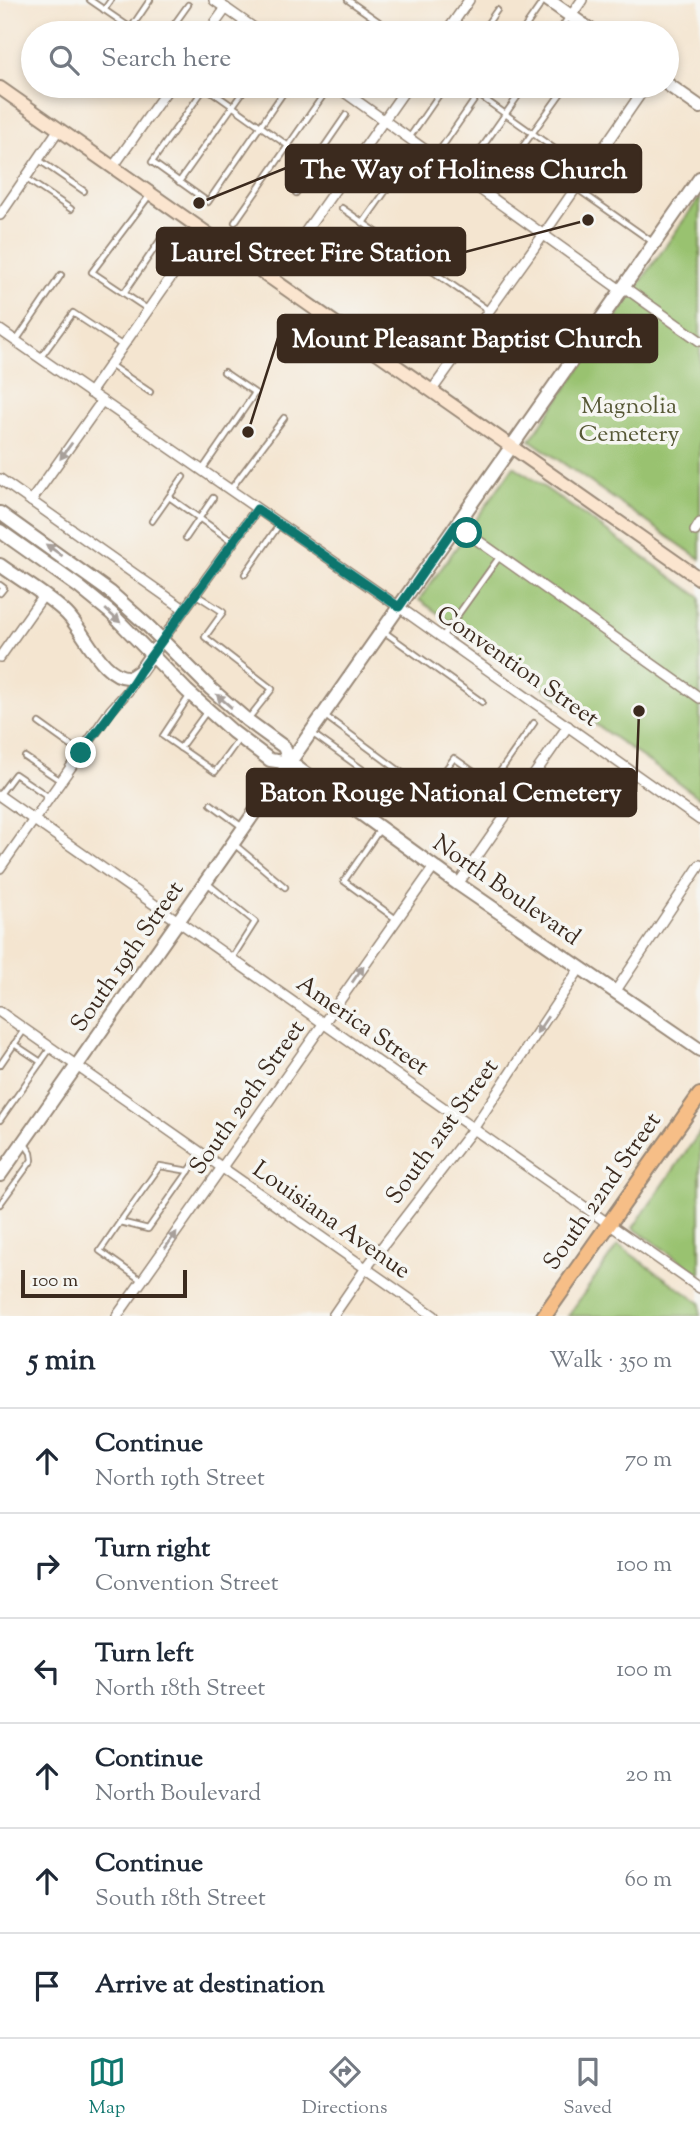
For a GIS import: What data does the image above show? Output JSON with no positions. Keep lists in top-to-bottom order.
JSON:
{
  "streets": {
    "main road": ["South 22nd Street"],
    "street": [
      "Convention Street",
      "North Boulevard",
      "South 19th Street",
      "America Street",
      "South 20th Street",
      "South 21st Street",
      "Louisiana Avenue"
    ]
  },
  "crossings": [
    ["Convention Street", "South 19th Street"],
    ["North Boulevard", "South 19th Street"],
    ["North Boulevard", "South 20th Street"],
    ["North Boulevard", "South 21st Street"],
    ["South 19th Street", "America Street"],
    ["South 19th Street", "Louisiana Avenue"],
    ["America Street", "South 20th Street"],
    ["America Street", "South 21st Street"],
    ["America Street", "South 22nd Street"],
    ["South 20th Street", "Louisiana Avenue"],
    ["South 21st Street", "Louisiana Avenue"]
  ],
  "one_way": ["South 20th Street", "South 21st Street"],
  "parks": ["Magnolia Cemetery"],
  "places": [
    "The Way of Holiness Church",
    "Laurel Street Fire Station",
    "Mount Pleasant Baptist Church",
    "Baton Rouge National Cemetery"
  ],
  "scale_bar": "100 m",
  "page": {
    "search": "Search here",
    "scale": "100 m",
    "heading": ["5 min", "Walk · 350 m"],
    "list": [
      ["Continue", "North 19th Street", "70 m"],
      ["Turn right", "Convention Street", "100 m"],
      ["Turn left", "North 18th Street", "100 m"],
      ["Continue", "North Boulevard", "20 m"],
      ["Continue", "South 18th Street", "60 m"],
      "Arrive at destination"
    ],
    "nav": ["Map", "Directions", "Saved"]
  }
}
